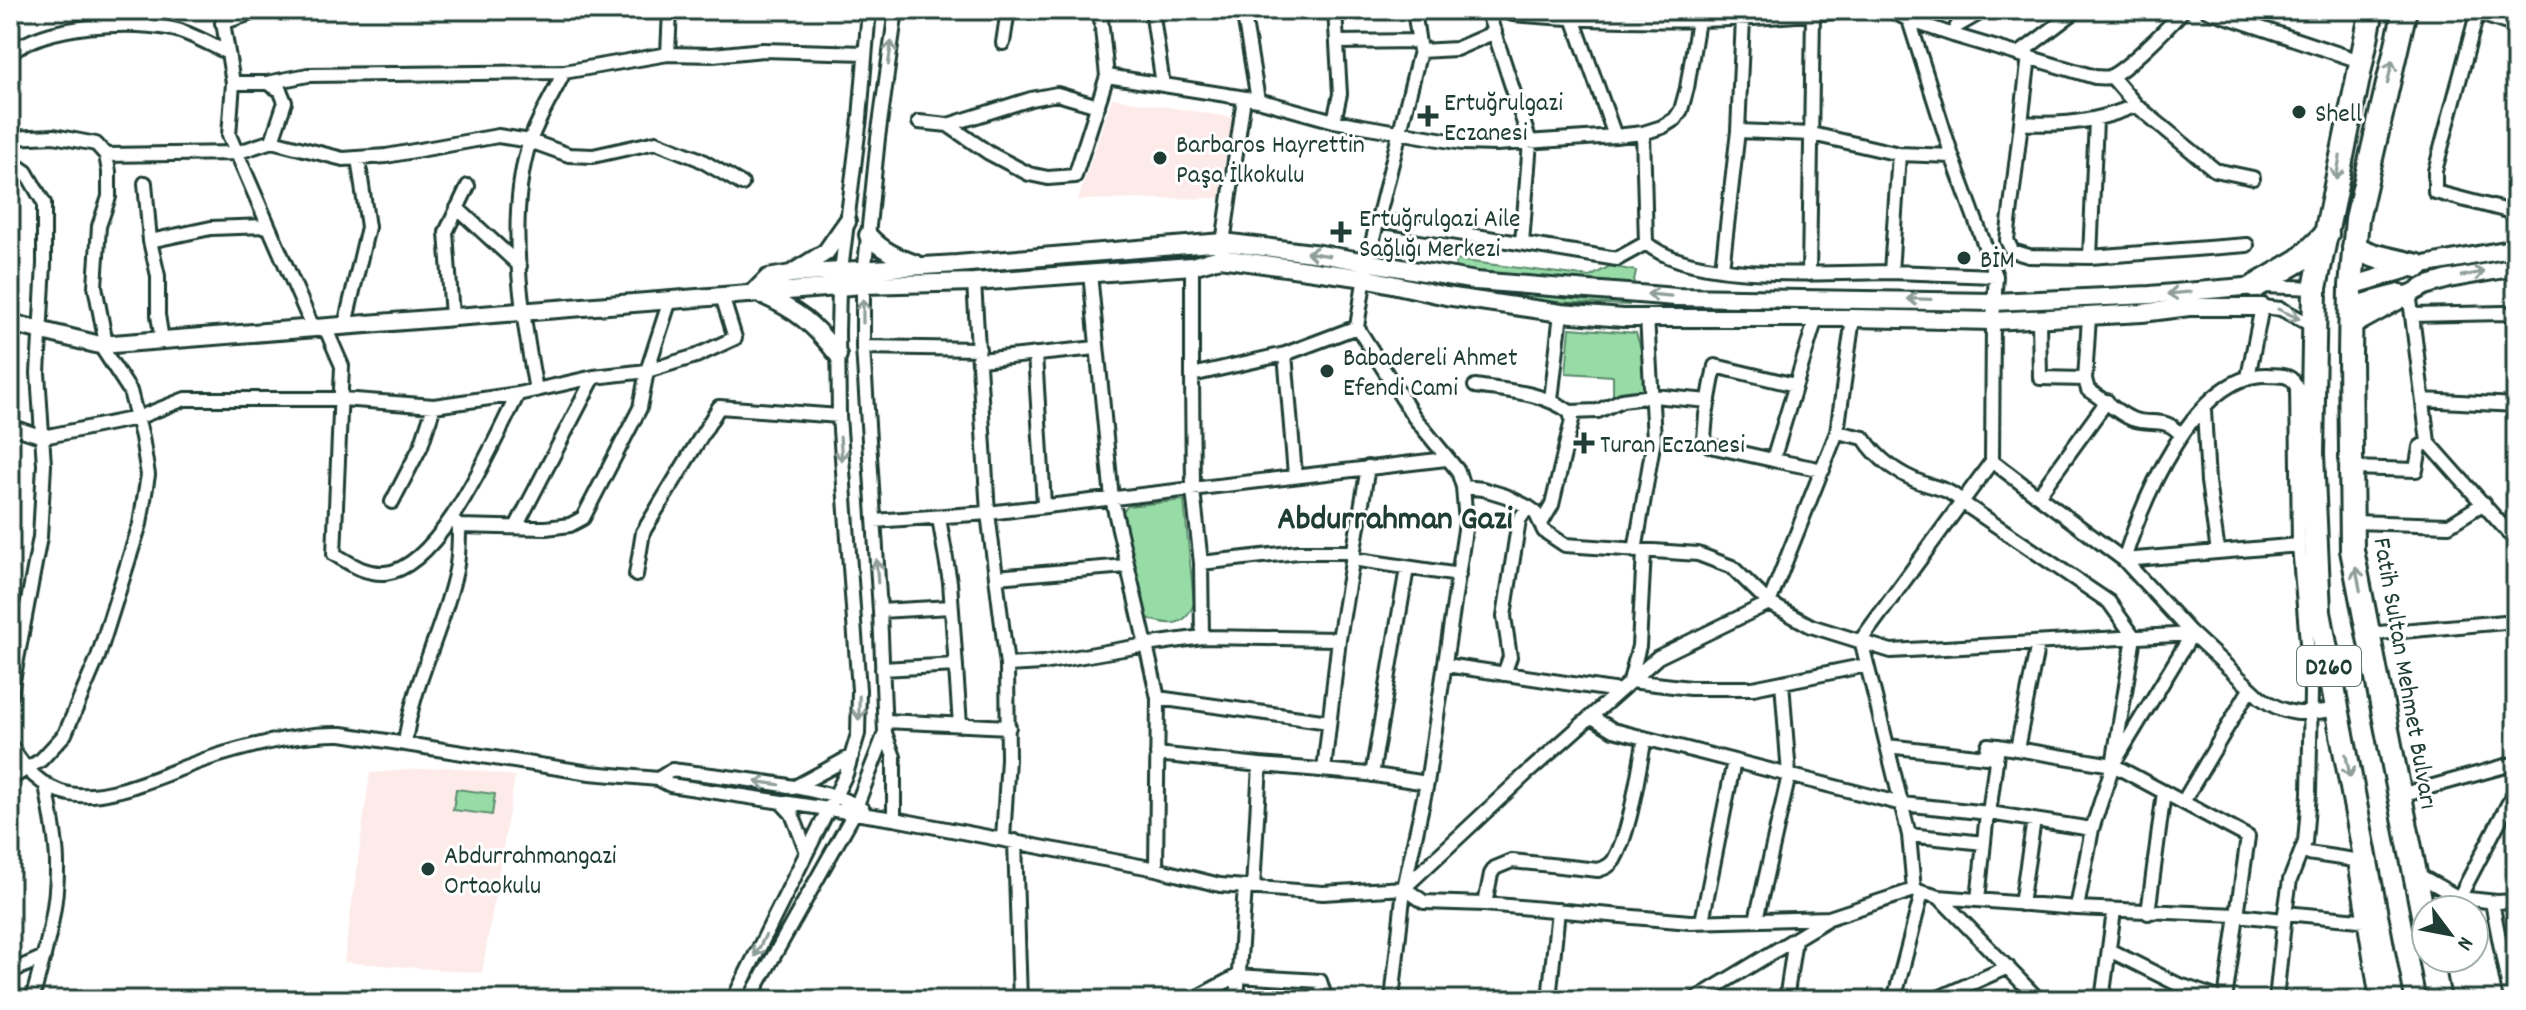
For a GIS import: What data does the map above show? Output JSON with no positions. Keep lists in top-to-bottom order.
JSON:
{
  "streets": {
    "highway": ["D260", "Fatih Sultan Mehmet Bulvarı"]
  },
  "districts": ["Abdurrahman Gazi"],
  "places": {
    "other": [
      "Shell",
      "Barbaros Hayrettin Paşa İlkokulu",
      "BİM",
      "Babadereli Ahmet Efendi Cami",
      "Abdurrahmangazi Ortaokulu"
    ],
    "health": ["Ertuğrulgazi Eczanesi", "Ertuğrulgazi Aile Sağlığı Merkezi", "Turan Eczanesi"]
  },
  "north": "bottom right"
}
